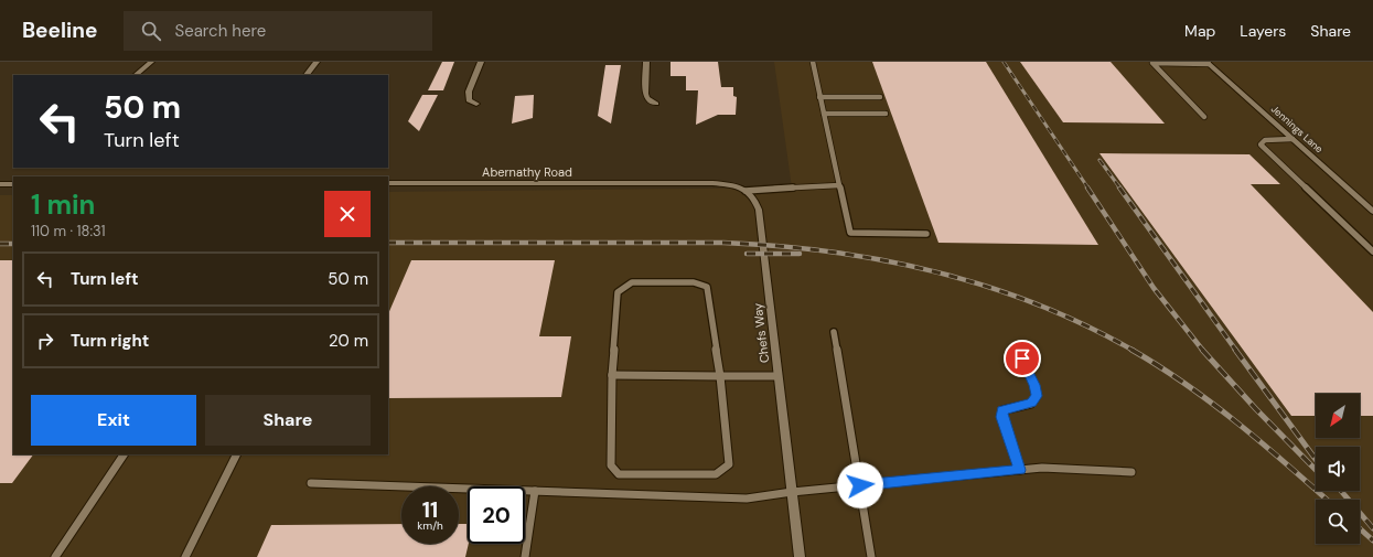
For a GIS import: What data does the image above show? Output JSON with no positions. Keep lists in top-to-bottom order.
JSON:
{
  "streets": {
    "street": ["Jennings Lane", "Abernathy Road", "Chefs Way"]
  },
  "crossings": [
    ["Abernathy Road", "Chefs Way"]
  ],
  "north": "bottom left",
  "page": {
    "header": "Beeline",
    "search": "Search here",
    "nav": ["Map", "Layers", "Share"],
    "turn": ["50 m", "Turn left"],
    "heading": ["1 min", "110 m · 18:31"],
    "list": [
      {
        "name": "Turn left",
        "value": "50 m"
      },
      {
        "name": "Turn right",
        "value": "20 m"
      }
    ],
    "buttons": ["Exit", "Share"],
    "speed": "11 km/h",
    "limit": "20"
  }
}
